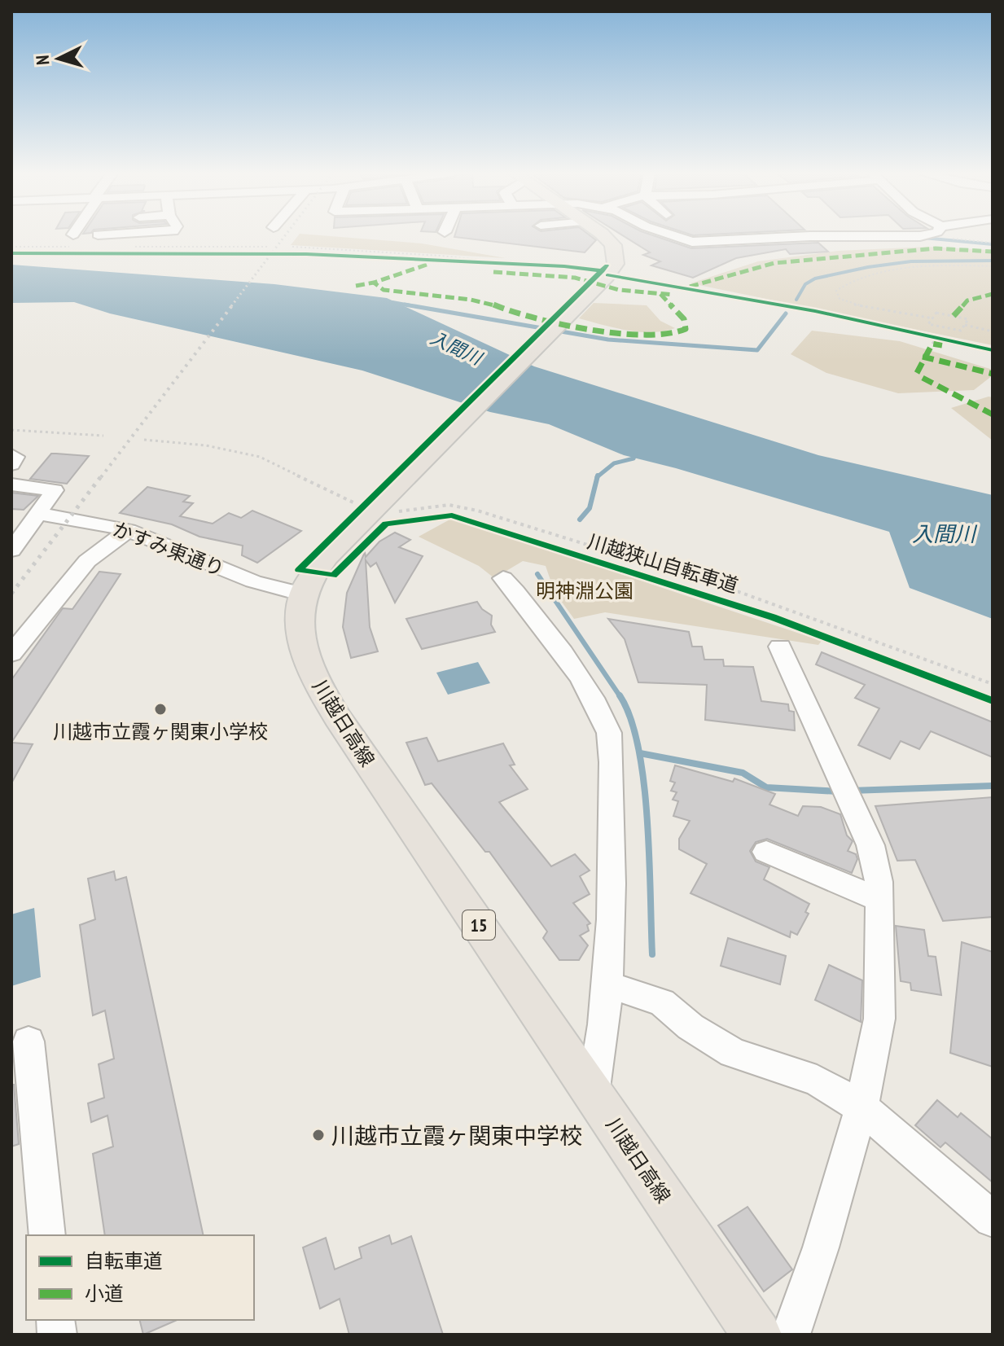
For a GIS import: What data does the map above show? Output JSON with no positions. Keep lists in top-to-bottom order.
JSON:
{
  "streets": {
    "main road": ["川越日高線", "15"],
    "street": ["かすみ東通り"],
    "cycle path": ["川越狭山自転車道"]
  },
  "crossings": [
    ["かすみ東通り", "川越日高線"]
  ],
  "water": ["入間川"],
  "parks": ["明神淵公園"],
  "places": ["川越市立霞ヶ関東小学校", "川越市立霞ヶ関東中学校"],
  "legend": ["自転車道", "小道"],
  "north": "left"
}
